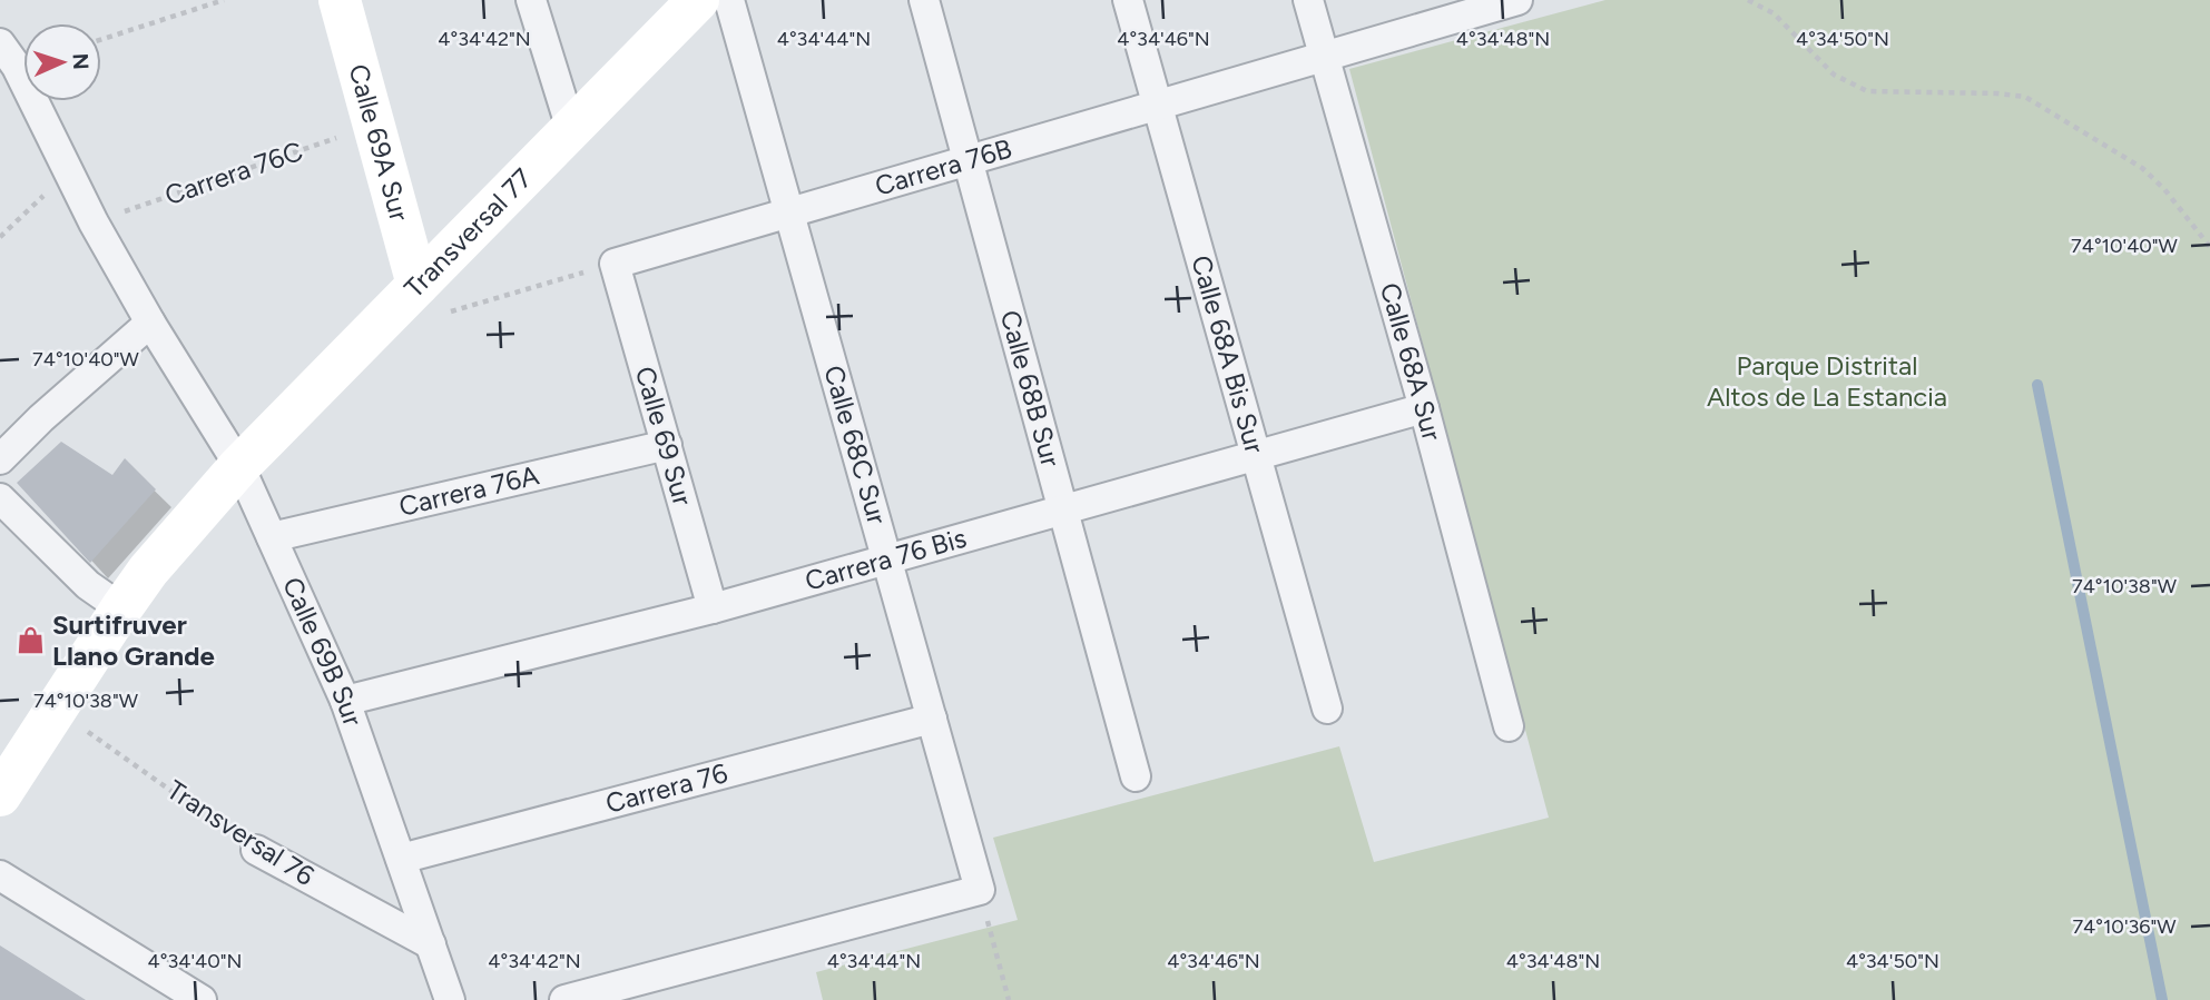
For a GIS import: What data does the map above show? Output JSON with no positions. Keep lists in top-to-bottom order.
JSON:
{
  "streets": {
    "street": [
      "Calle 69A Sur",
      "Carrera 76B",
      "Transversal 77",
      "Calle 68A Bis Sur",
      "Calle 68A Sur",
      "Calle 68B Sur",
      "Calle 69 Sur",
      "Calle 68C Sur",
      "Carrera 76A",
      "Carrera 76 Bis",
      "Calle 69B Sur",
      "Carrera 76",
      "Transversal 76"
    ],
    "path": ["Carrera 76C"]
  },
  "crossings": [
    ["Calle 69A Sur", "Carrera 76C"],
    ["Calle 69A Sur", "Transversal 77"],
    ["Carrera 76B", "Calle 68A Bis Sur"],
    ["Carrera 76B", "Calle 68A Sur"],
    ["Carrera 76B", "Calle 68B Sur"],
    ["Carrera 76B", "Calle 69 Sur"],
    ["Carrera 76B", "Calle 68C Sur"],
    ["Carrera 76C", "Calle 69B Sur"],
    ["Transversal 77", "Calle 69B Sur"],
    ["Transversal 77", "Transversal 76"],
    ["Calle 68A Bis Sur", "Carrera 76 Bis"],
    ["Calle 68A Sur", "Carrera 76 Bis"],
    ["Calle 68B Sur", "Carrera 76 Bis"],
    ["Calle 69 Sur", "Carrera 76A"],
    ["Calle 69 Sur", "Carrera 76 Bis"],
    ["Calle 68C Sur", "Carrera 76 Bis"],
    ["Calle 68C Sur", "Carrera 76"],
    ["Carrera 76A", "Calle 69B Sur"],
    ["Carrera 76 Bis", "Calle 69B Sur"],
    ["Calle 69B Sur", "Carrera 76"],
    ["Calle 69B Sur", "Transversal 76"]
  ],
  "parks": ["Parque Distrital Altos de La Estancia"],
  "places": {
    "shop": ["Surtifruver Llano Grande"]
  },
  "north": "right",
  "coordinates": [
    "4°34'42\"N",
    "4°34'44\"N",
    "4°34'46\"N",
    "4°34'48\"N",
    "4°34'50\"N",
    "74°10'40\"W",
    "74°10'38\"W",
    "74°10'36\"W",
    "4°34'40\"N"
  ]
}
